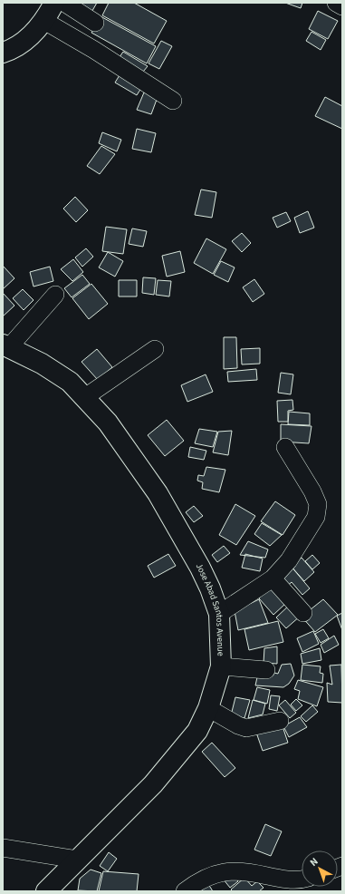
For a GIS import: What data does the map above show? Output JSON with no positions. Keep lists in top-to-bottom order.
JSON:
{
  "streets": {
    "highway": ["Jose Abad Santos Avenue"]
  },
  "north": "top left"
}
